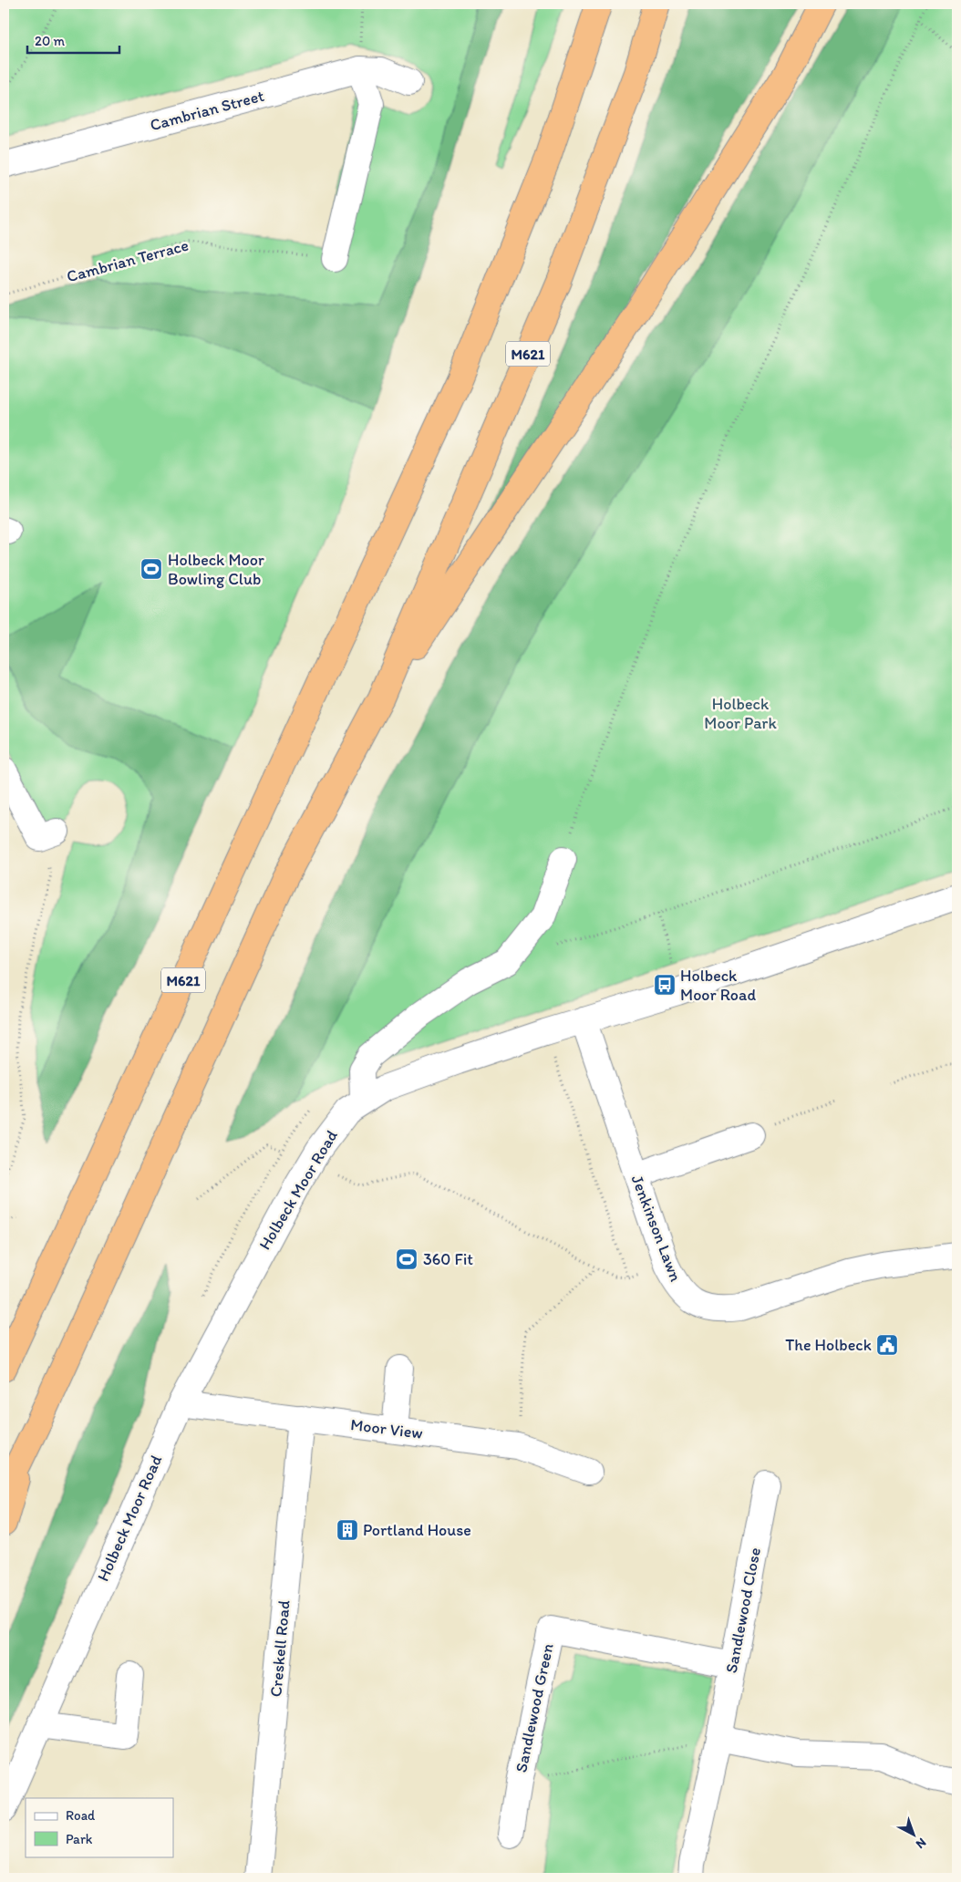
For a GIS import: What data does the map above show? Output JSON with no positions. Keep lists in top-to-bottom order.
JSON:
{
  "streets": {
    "highway": ["M621"],
    "street": [
      "Cambrian Street",
      "Holbeck Moor Road",
      "Jenkinson Lawn",
      "Moor View",
      "Sandlewood Close",
      "Creskell Road",
      "Sandlewood Green"
    ],
    "path": ["Cambrian Terrace"]
  },
  "crossings": [
    ["Holbeck Moor Road", "Jenkinson Lawn"],
    ["Holbeck Moor Road", "Moor View"],
    ["Moor View", "Creskell Road"],
    ["Sandlewood Close", "Sandlewood Green"]
  ],
  "parks": ["Holbeck Moor Park"],
  "places": {
    "sports": ["Holbeck Moor Bowling Club", "360 Fit"],
    "bus stop": ["Holbeck Moor Road"],
    "public building": ["The Holbeck"],
    "building": ["Portland House"]
  },
  "legend": ["Road", "Park"],
  "scale_bar": "20 m",
  "north": "bottom right"
}
